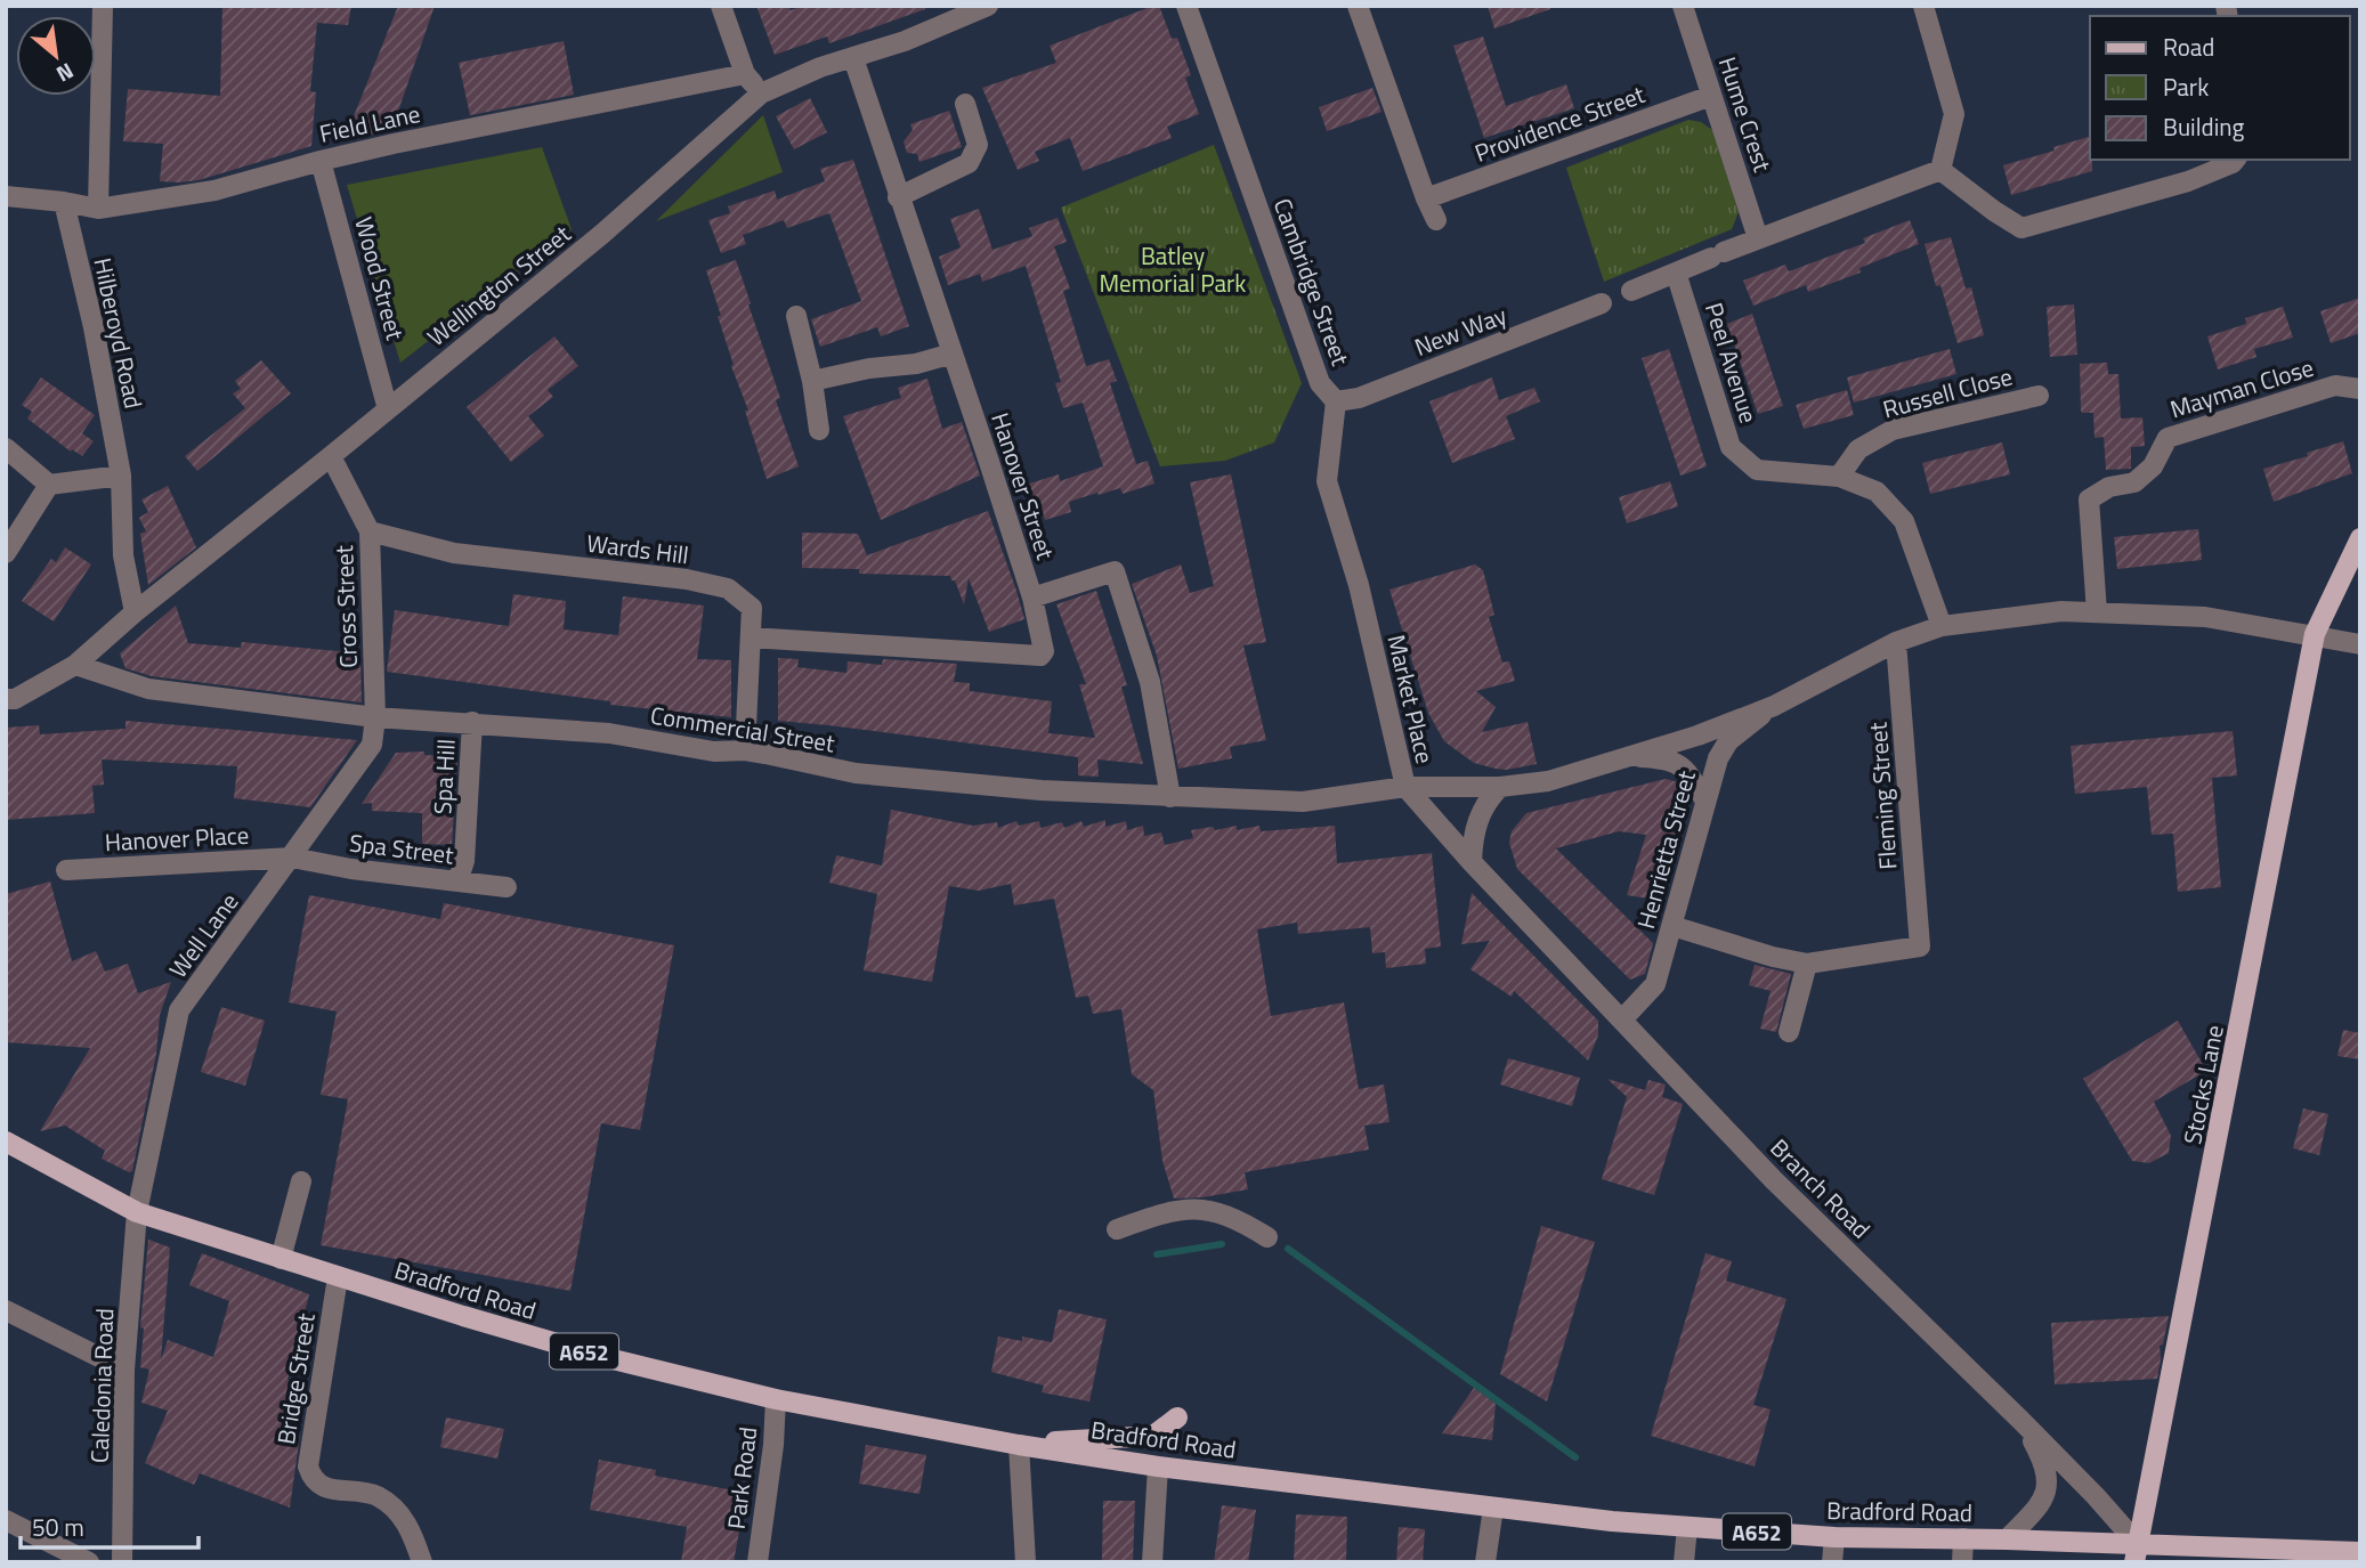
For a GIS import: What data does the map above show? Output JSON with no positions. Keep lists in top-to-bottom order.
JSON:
{
  "streets": {
    "main road": ["Stocks Lane", "Bradford Road", "A652"],
    "street": [
      "Hume Crest",
      "Field Lane",
      "Providence Street",
      "Wood Street",
      "Cambridge Street",
      "Wellington Street",
      "New Way",
      "Hilberoyd Road",
      "Peel Avenue",
      "Mayman Close",
      "Russell Close",
      "Hanover Street",
      "Wards Hill",
      "Cross Street",
      "Market Place",
      "Commercial Street",
      "Spa Hill",
      "Fleming Street",
      "Hanover Place",
      "Spa Street",
      "Henrietta Street",
      "Well Lane",
      "Branch Road",
      "Bridge Street",
      "Caledonia Road",
      "Park Road"
    ]
  },
  "crossings": [
    ["Hume Crest", "Providence Street"],
    ["Field Lane", "Wood Street"],
    ["Field Lane", "Hilberoyd Road"],
    ["Wood Street", "Wellington Street"],
    ["Cambridge Street", "New Way"],
    ["Cambridge Street", "Market Place"],
    ["Wellington Street", "Hilberoyd Road"],
    ["Wellington Street", "Hanover Street"],
    ["Wellington Street", "Cross Street"],
    ["Wellington Street", "Commercial Street"],
    ["Peel Avenue", "Russell Close"],
    ["Hanover Street", "Wards Hill"],
    ["Wards Hill", "Cross Street"],
    ["Wards Hill", "Commercial Street"],
    ["Cross Street", "Commercial Street"],
    ["Cross Street", "Well Lane"],
    ["Market Place", "Commercial Street"],
    ["Market Place", "Branch Road"],
    ["Commercial Street", "Spa Hill"],
    ["Commercial Street", "Henrietta Street"],
    ["Commercial Street", "Well Lane"],
    ["Commercial Street", "Branch Road"],
    ["Spa Hill", "Spa Street"],
    ["Hanover Place", "Spa Street"],
    ["Hanover Place", "Well Lane"],
    ["Spa Street", "Well Lane"],
    ["Henrietta Street", "Branch Road"],
    ["Well Lane", "Bradford Road"],
    ["Well Lane", "Caledonia Road"],
    ["Stocks Lane", "Branch Road"],
    ["Stocks Lane", "Bradford Road"],
    ["Branch Road", "Bradford Road"],
    ["Bradford Road", "Bridge Street"],
    ["Bradford Road", "Caledonia Road"],
    ["Bradford Road", "Park Road"]
  ],
  "parks": ["Batley Memorial Park"],
  "legend": ["Road", "Park", "Building"],
  "scale_bar": "50 m",
  "north": "bottom right"
}
